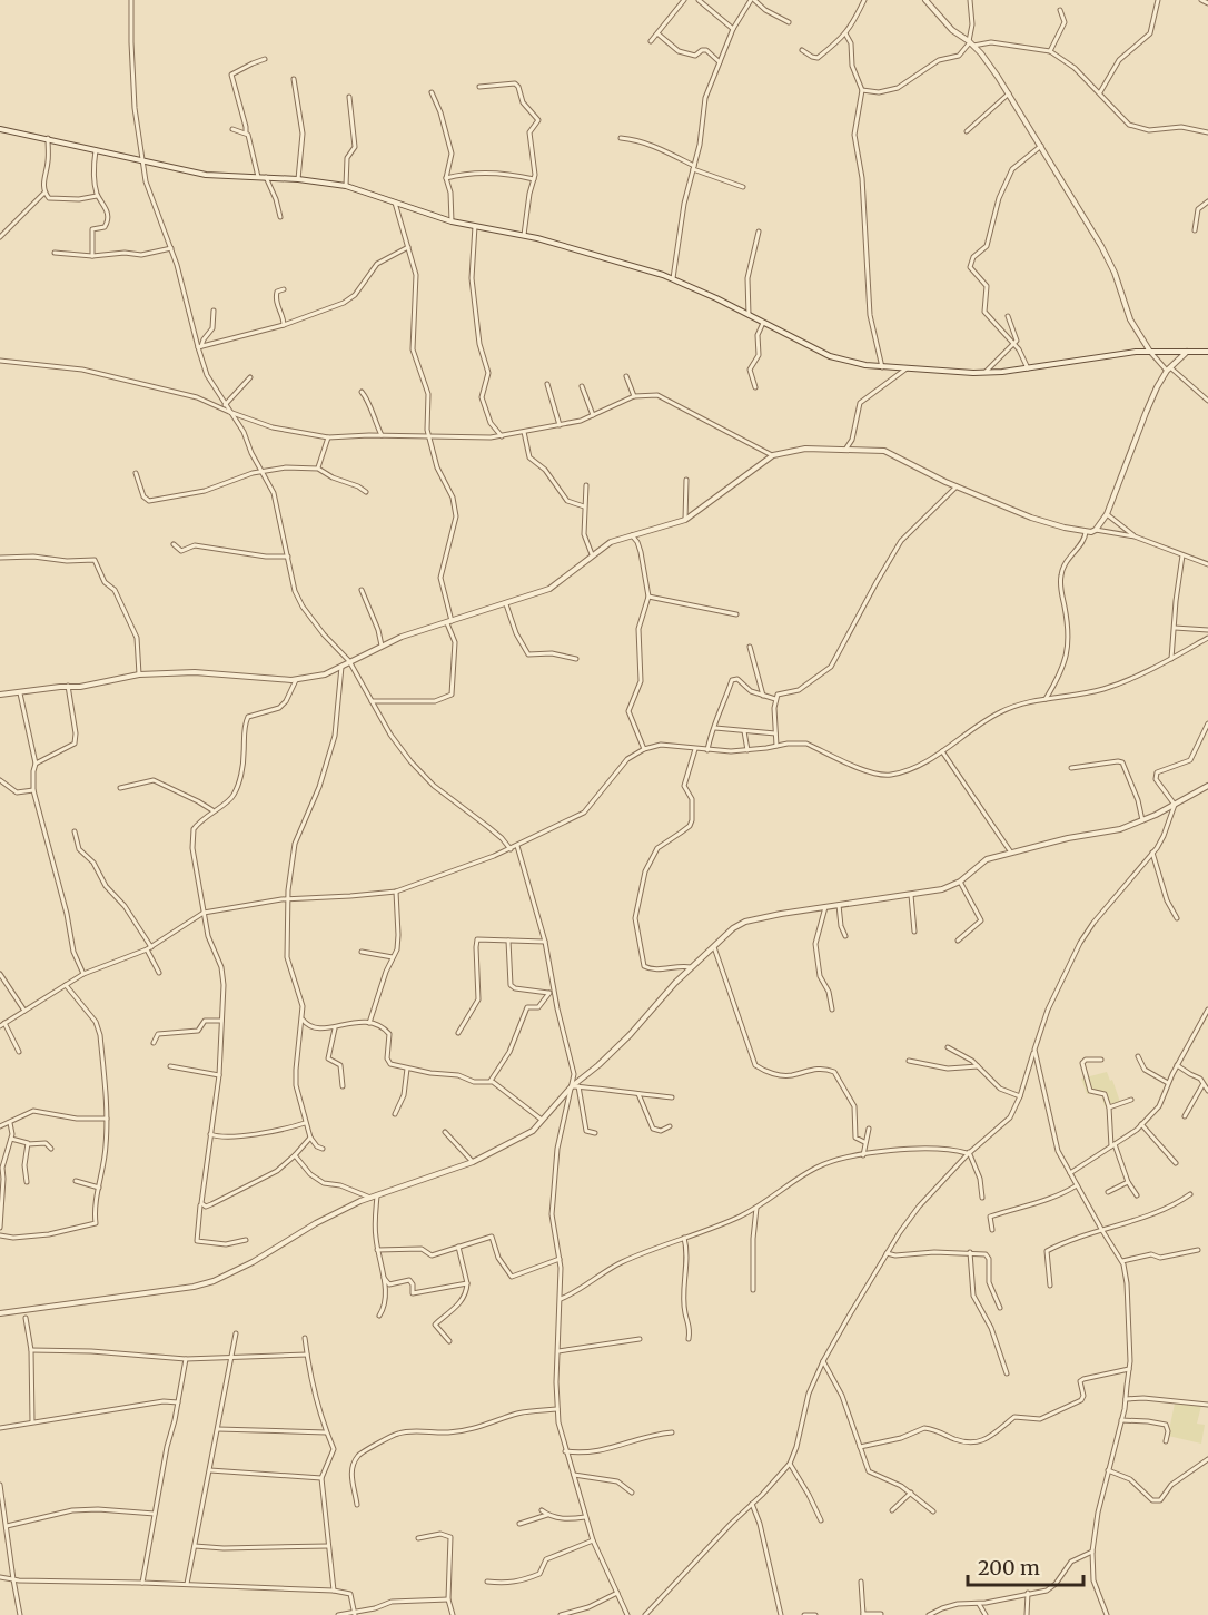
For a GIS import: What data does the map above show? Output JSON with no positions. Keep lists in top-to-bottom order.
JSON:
{
  "scale_bar": "200 m"
}
